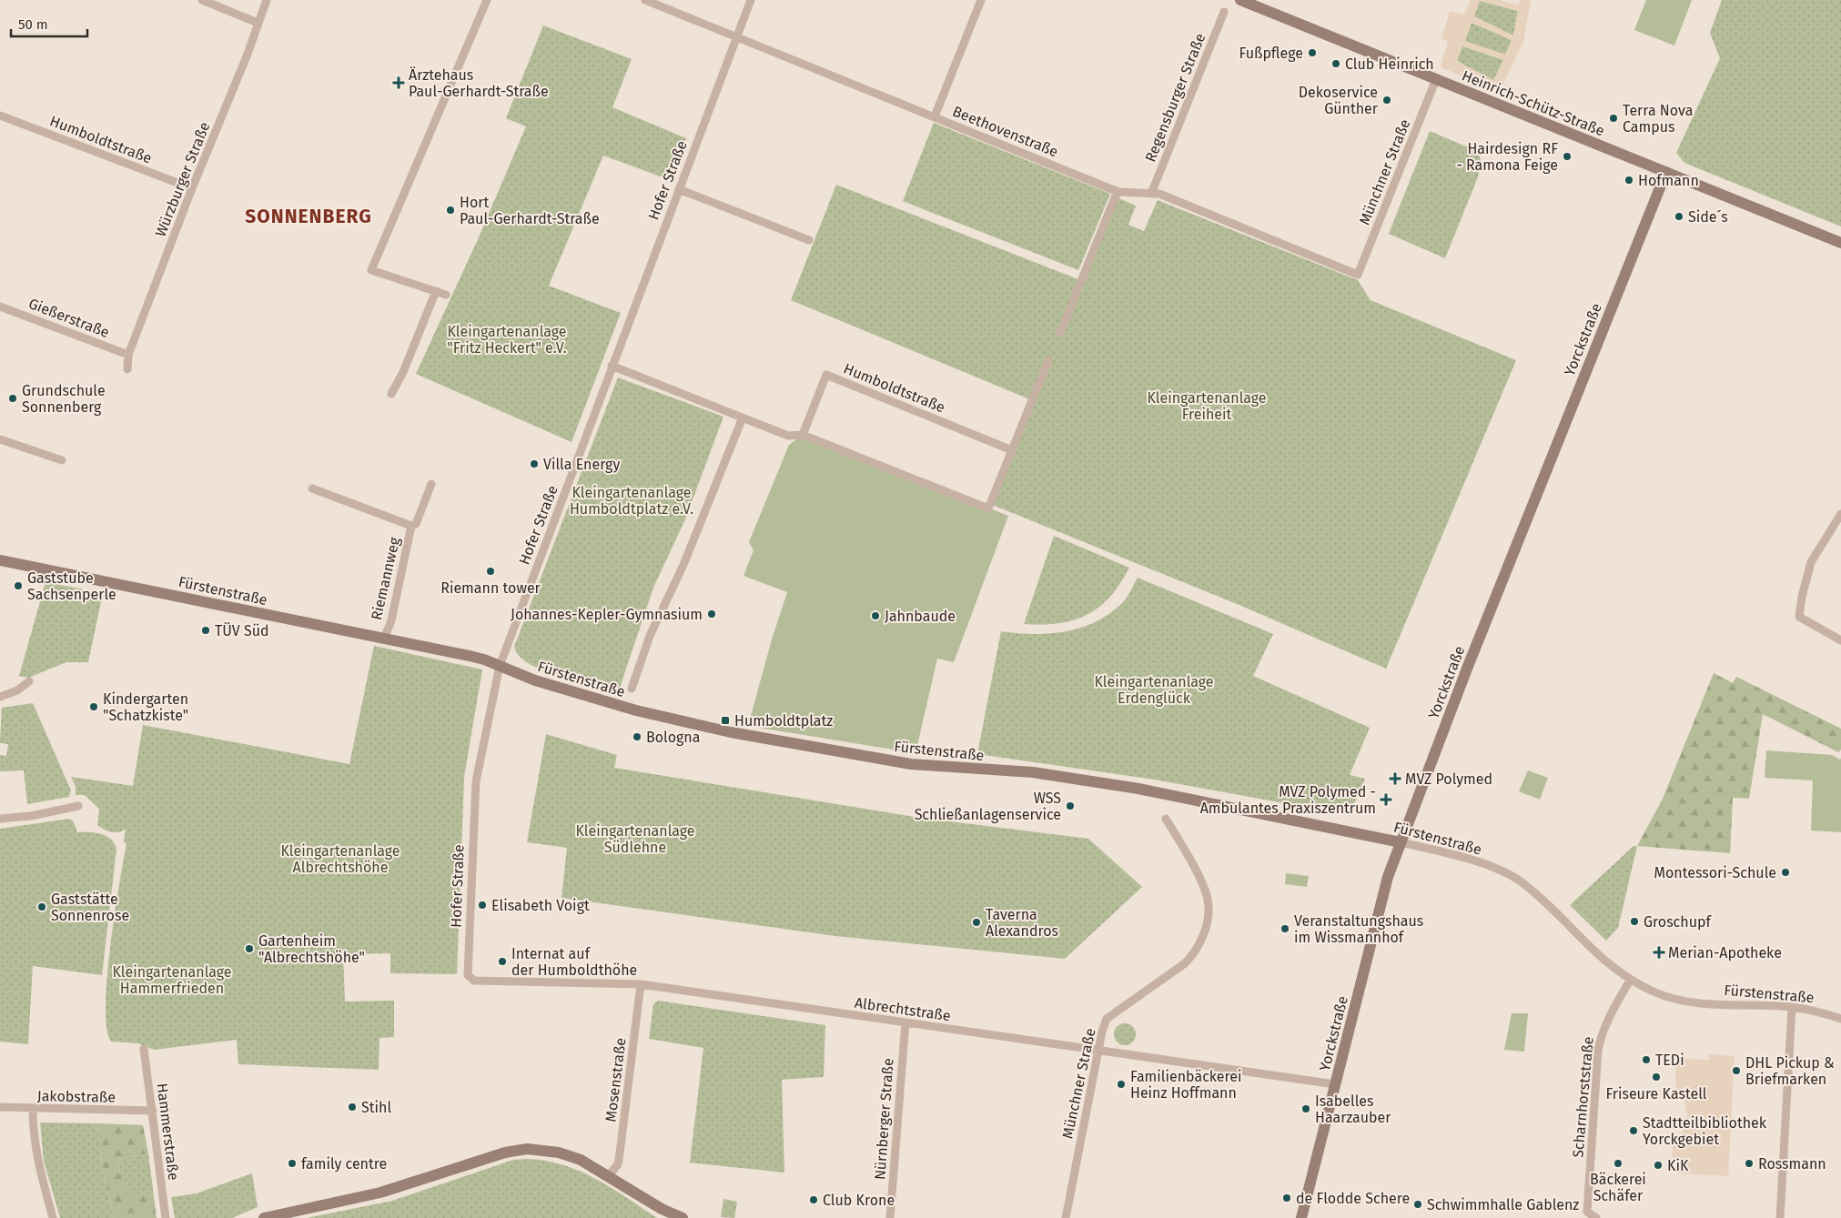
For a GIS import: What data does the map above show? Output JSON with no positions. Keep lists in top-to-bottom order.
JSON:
{
  "streets": {
    "main road": ["Heinrich-Schütz-Straße", "Yorckstraße", "Fürstenstraße"],
    "street": [
      "Regensburger Straße",
      "Beethovenstraße",
      "Humboldtstraße",
      "Münchner Straße",
      "Würzburger Straße",
      "Hofer Straße",
      "Gießerstraße",
      "Riemannweg",
      "Albrechtstraße",
      "Mosenstraße",
      "Jakobstraße",
      "Scharnhorststraße",
      "Nürnberger Straße",
      "Hammerstraße"
    ]
  },
  "crossings": [
    ["Regensburger Straße", "Beethovenstraße"],
    ["Heinrich-Schütz-Straße", "Münchner Straße"],
    ["Heinrich-Schütz-Straße", "Yorckstraße"],
    ["Beethovenstraße", "Münchner Straße"],
    ["Beethovenstraße", "Hofer Straße"],
    ["Humboldtstraße", "Würzburger Straße"],
    ["Münchner Straße", "Albrechtstraße"],
    ["Würzburger Straße", "Gießerstraße"],
    ["Hofer Straße", "Fürstenstraße"],
    ["Hofer Straße", "Albrechtstraße"],
    ["Yorckstraße", "Fürstenstraße"],
    ["Yorckstraße", "Albrechtstraße"],
    ["Riemannweg", "Fürstenstraße"],
    ["Fürstenstraße", "Scharnhorststraße"],
    ["Albrechtstraße", "Mosenstraße"],
    ["Albrechtstraße", "Nürnberger Straße"],
    ["Jakobstraße", "Hammerstraße"]
  ],
  "districts": ["SONNENBERG"],
  "parks": [
    "Kleingartenanlage \"Fritz Heckert\" e.V.",
    "Kleingartenanlage Freiheit",
    "Kleingartenanlage Humboldtplatz e.V.",
    "Kleingartenanlage Erdenglück",
    "Kleingartenanlage Südlehne",
    "Kleingartenanlage Albrechtshöhe",
    "Kleingartenanlage Hammerfrieden"
  ],
  "places": {
    "other": [
      "Fußpflege",
      "Club Heinrich",
      "Dekoservice Günther",
      "Terra Nova Campus",
      "Hairdesign RF - Ramona Feige",
      "Hofmann",
      "Hort Paul-Gerhardt-Straße",
      "Side´s",
      "Grundschule Sonnenberg",
      "Villa Energy",
      "Riemann tower",
      "Gaststube Sachsenperle",
      "Johannes-Kepler-Gymnasium",
      "Jahnbaude",
      "TÜV Süd",
      "Kindergarten \"Schatzkiste\"",
      "Bologna",
      "WSS Schließanlagenservice",
      "Montessori-Schule",
      "Elisabeth Voigt",
      "Gaststätte Sonnenrose",
      "Groschupf",
      "Taverna Alexandros",
      "Veranstaltungshaus im Wissmannhof",
      "Gartenheim \"Albrechtshöhe\"",
      "Internat auf der Humboldthöhe",
      "TEDi",
      "DHL Pickup & Briefmarken",
      "Friseure Kastell",
      "Familienbäckerei Heinz Hoffmann",
      "Stihl",
      "Isabelles Haarzauber",
      "Stadtteilbibliothek Yorckgebiet",
      "family centre",
      "Bäckerei Schäfer",
      "Rossmann",
      "KiK",
      "de Flodde Schere",
      "Club Krone",
      "Schwimmhalle Gablenz"
    ],
    "health": [
      "Ärztehaus Paul-Gerhardt-Straße",
      "MVZ Polymed",
      "MVZ Polymed - Ambulantes Praxiszentrum",
      "Merian-Apotheke"
    ],
    "transit": ["Humboldtplatz"]
  },
  "scale_bar": "50 m"
}
